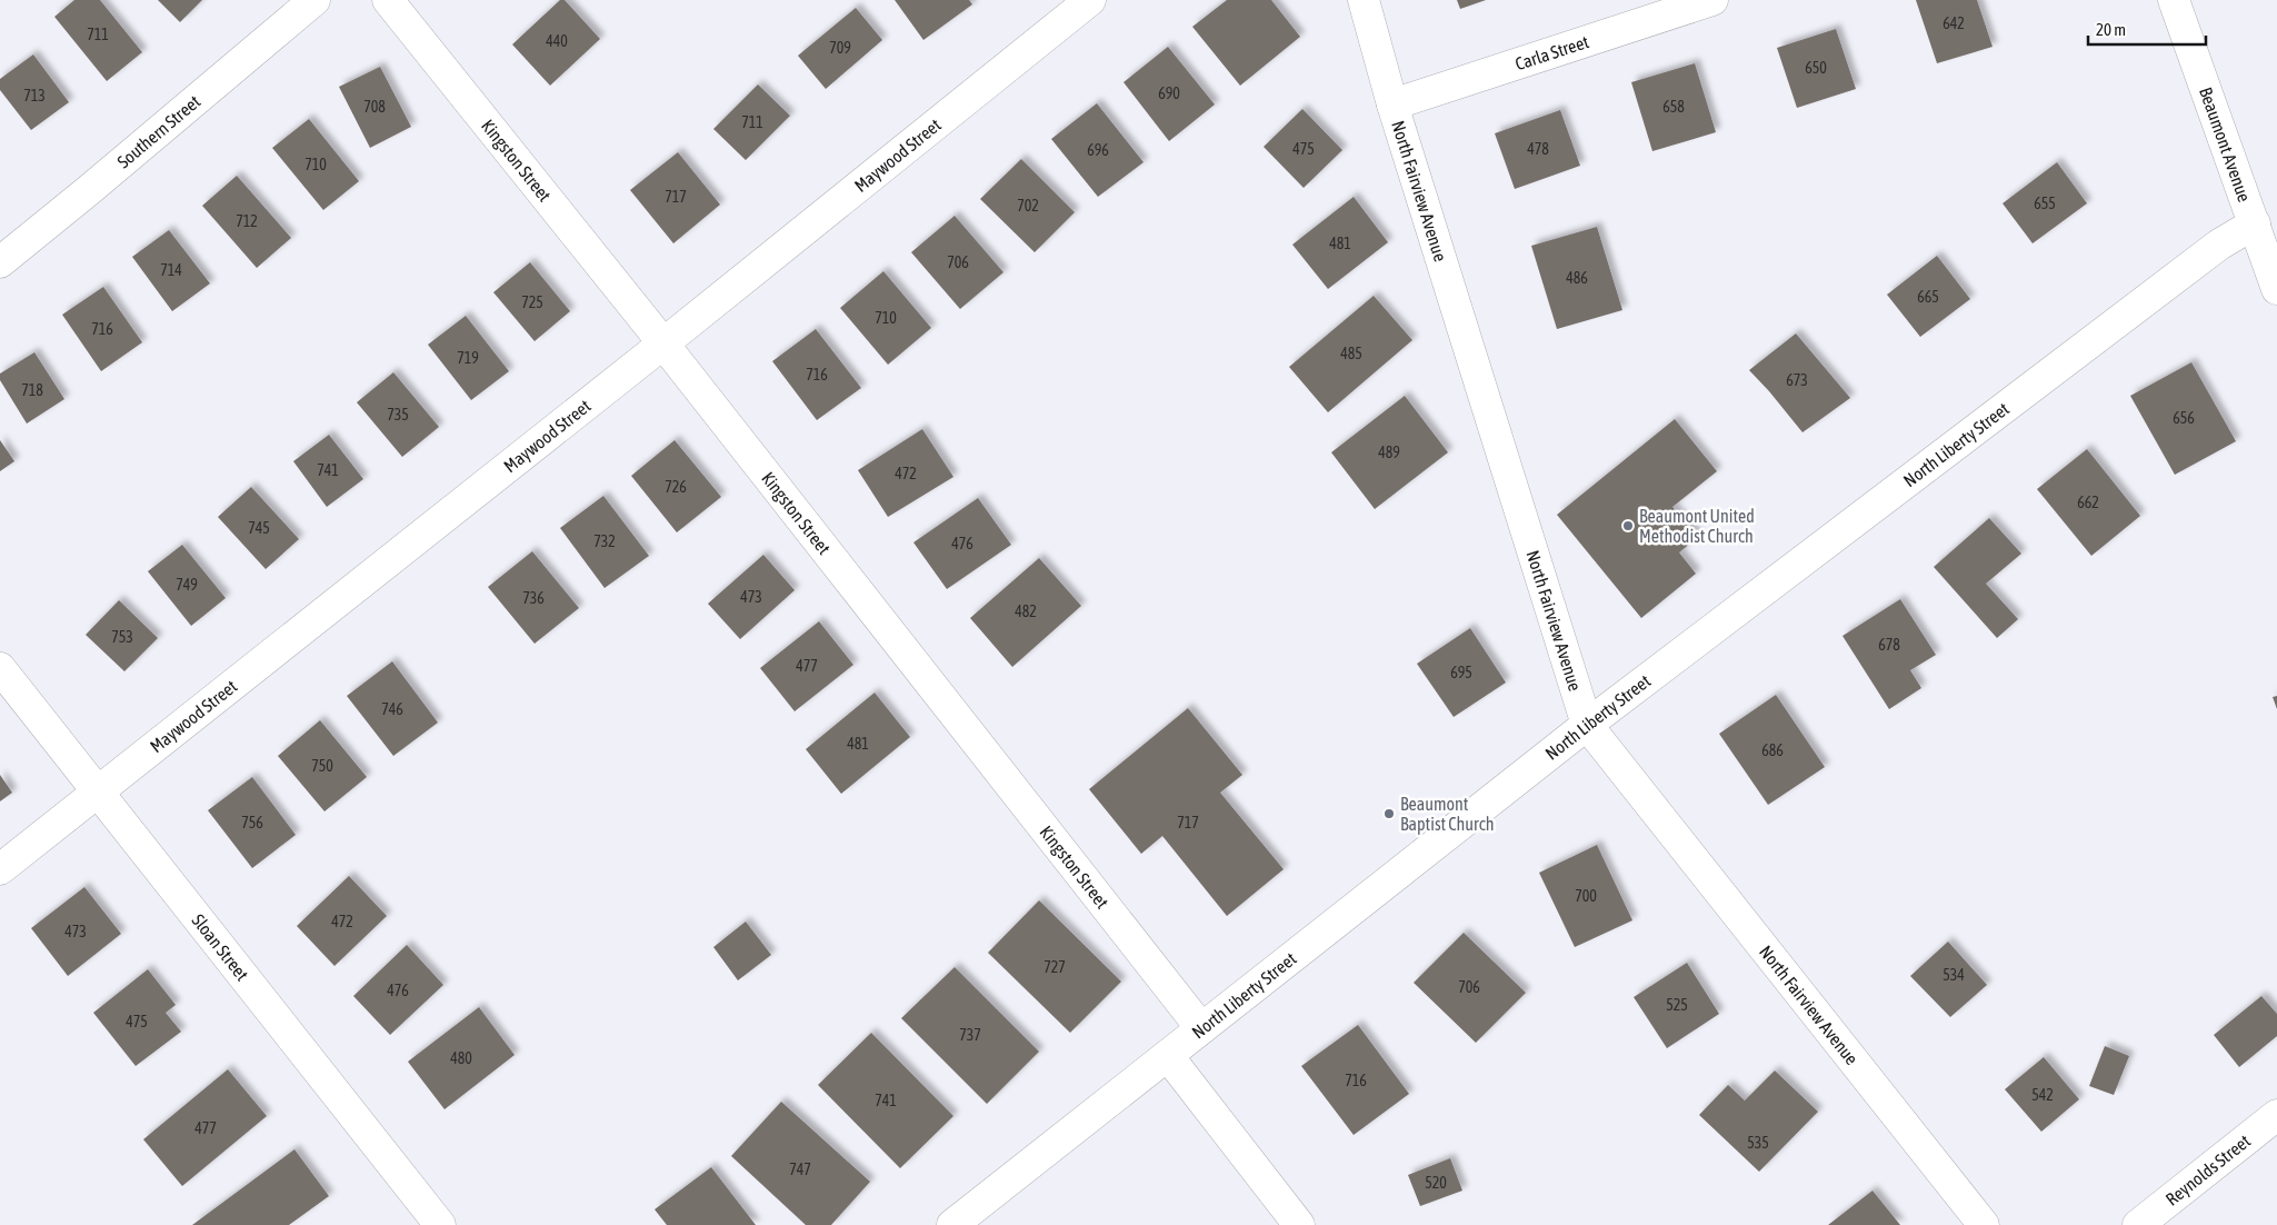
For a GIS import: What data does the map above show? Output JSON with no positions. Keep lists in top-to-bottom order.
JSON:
{
  "streets": {
    "street": [
      "Carla Street",
      "Southern Street",
      "Beaumont Avenue",
      "Maywood Street",
      "Kingston Street",
      "North Fairview Avenue",
      "North Liberty Street",
      "Sloan Street",
      "Reynolds Street"
    ]
  },
  "crossings": [
    ["Carla Street", "North Fairview Avenue"],
    ["Beaumont Avenue", "North Liberty Street"],
    ["Maywood Street", "Kingston Street"],
    ["Maywood Street", "Sloan Street"],
    ["Kingston Street", "North Liberty Street"],
    ["North Fairview Avenue", "North Liberty Street"]
  ],
  "places": ["Beaumont United Methodist Church", "Beaumont Baptist Church"],
  "house_numbers": [
    "642",
    "711",
    "440",
    "709",
    "650",
    "690",
    "713",
    "708",
    "658",
    "711",
    "475",
    "478",
    "696",
    "710",
    "717",
    "655",
    "702",
    "712",
    "481",
    "706",
    "714",
    "486",
    "665",
    "725",
    "710",
    "716",
    "485",
    "719",
    "716",
    "673",
    "718",
    "735",
    "656",
    "489",
    "741",
    "472",
    "726",
    "662",
    "745",
    "732",
    "476",
    "749",
    "473",
    "736",
    "482",
    "753",
    "678",
    "477",
    "695",
    "746",
    "481",
    "686",
    "750",
    "756",
    "717",
    "700",
    "472",
    "473",
    "727",
    "534",
    "706",
    "476",
    "525",
    "475",
    "737",
    "480",
    "716",
    "542",
    "741",
    "477",
    "535",
    "747",
    "520"
  ],
  "scale_bar": "20 m"
}
